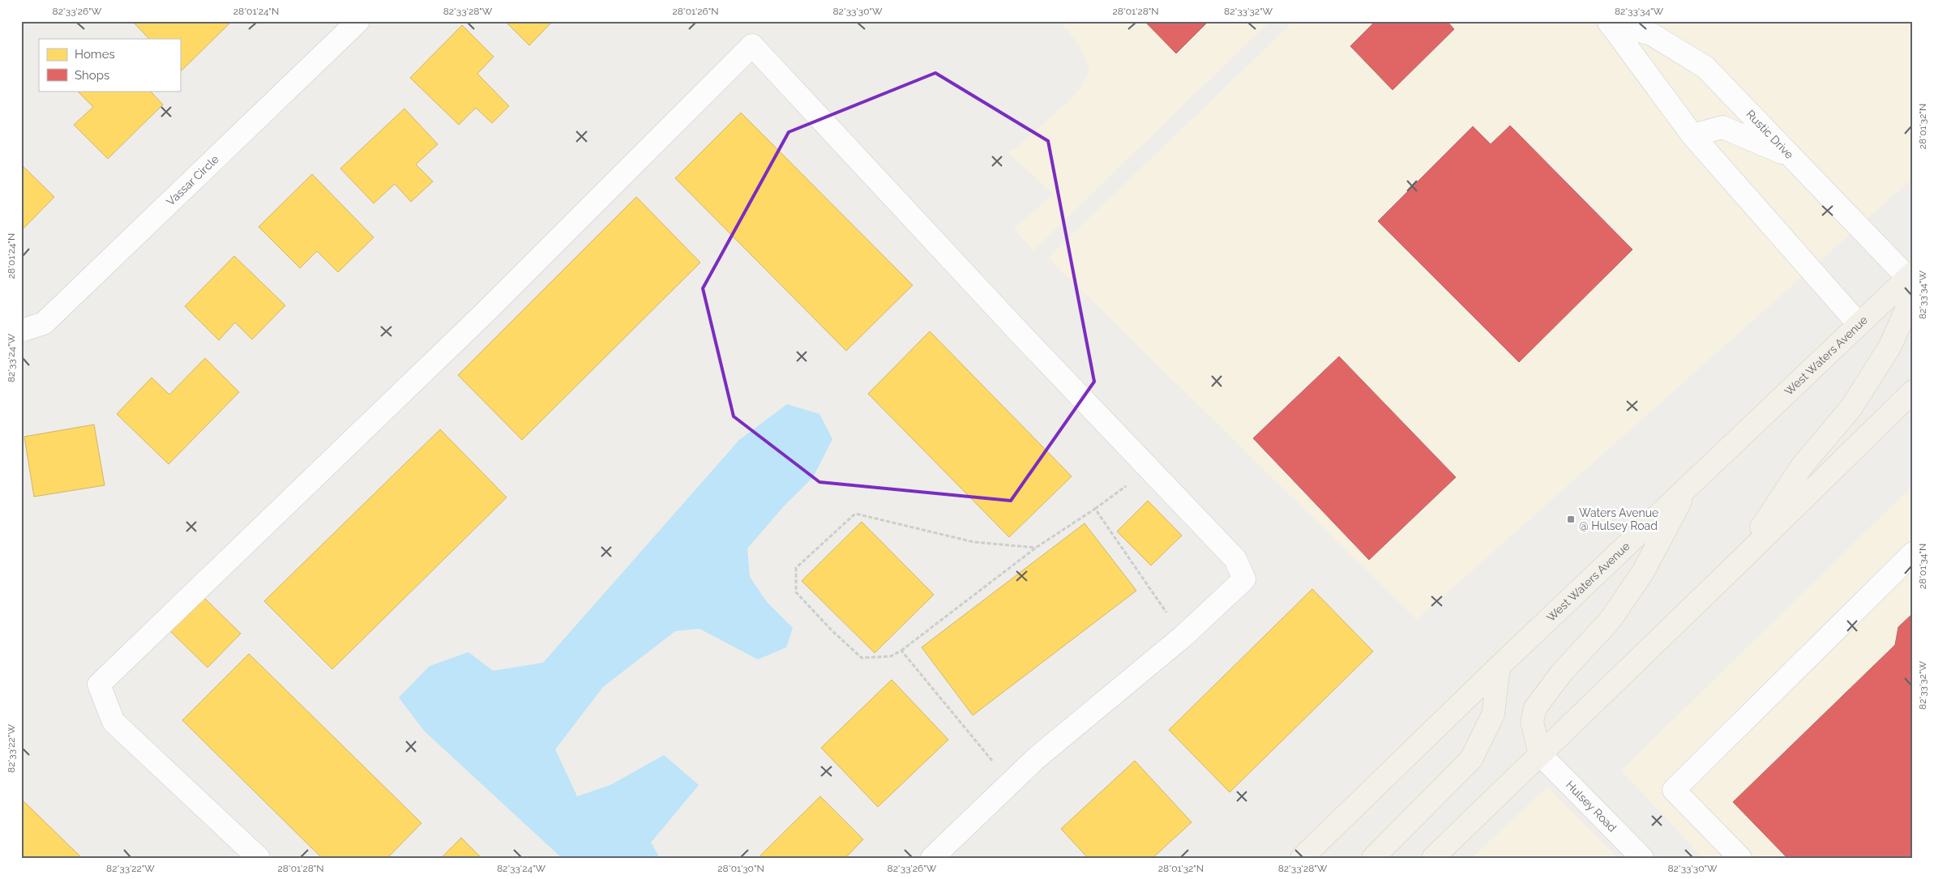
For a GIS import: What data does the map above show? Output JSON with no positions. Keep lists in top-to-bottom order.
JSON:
{
  "streets": {
    "main road": ["West Waters Avenue"],
    "street": ["Rustic Drive", "Vassar Circle", "Hulsey Road"]
  },
  "crossings": [
    ["Rustic Drive", "West Waters Avenue"]
  ],
  "places": {
    "transit": ["Waters Avenue @ Hulsey Road"]
  },
  "legend": ["Homes", "Shops"],
  "coordinates": [
    "82°33'26\"W",
    "28°01'24\"N",
    "82°33'28\"W",
    "28°01'26\"N",
    "82°33'30\"W",
    "28°01'28\"N",
    "82°33'32\"W",
    "82°33'34\"W",
    "28°01'32\"N",
    "82°33'24\"W",
    "28°01'34\"N",
    "82°33'22\"W",
    "28°01'30\"N"
  ]
}
